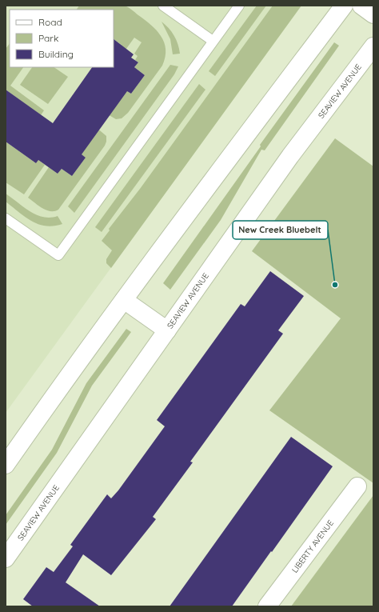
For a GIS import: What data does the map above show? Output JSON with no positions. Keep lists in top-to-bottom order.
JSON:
{
  "streets": {
    "street": ["SEAVIEW AVENUE", "LIBERTY AVENUE"]
  },
  "places": ["New Creek Bluebelt"],
  "legend": ["Road", "Park", "Building"]
}
